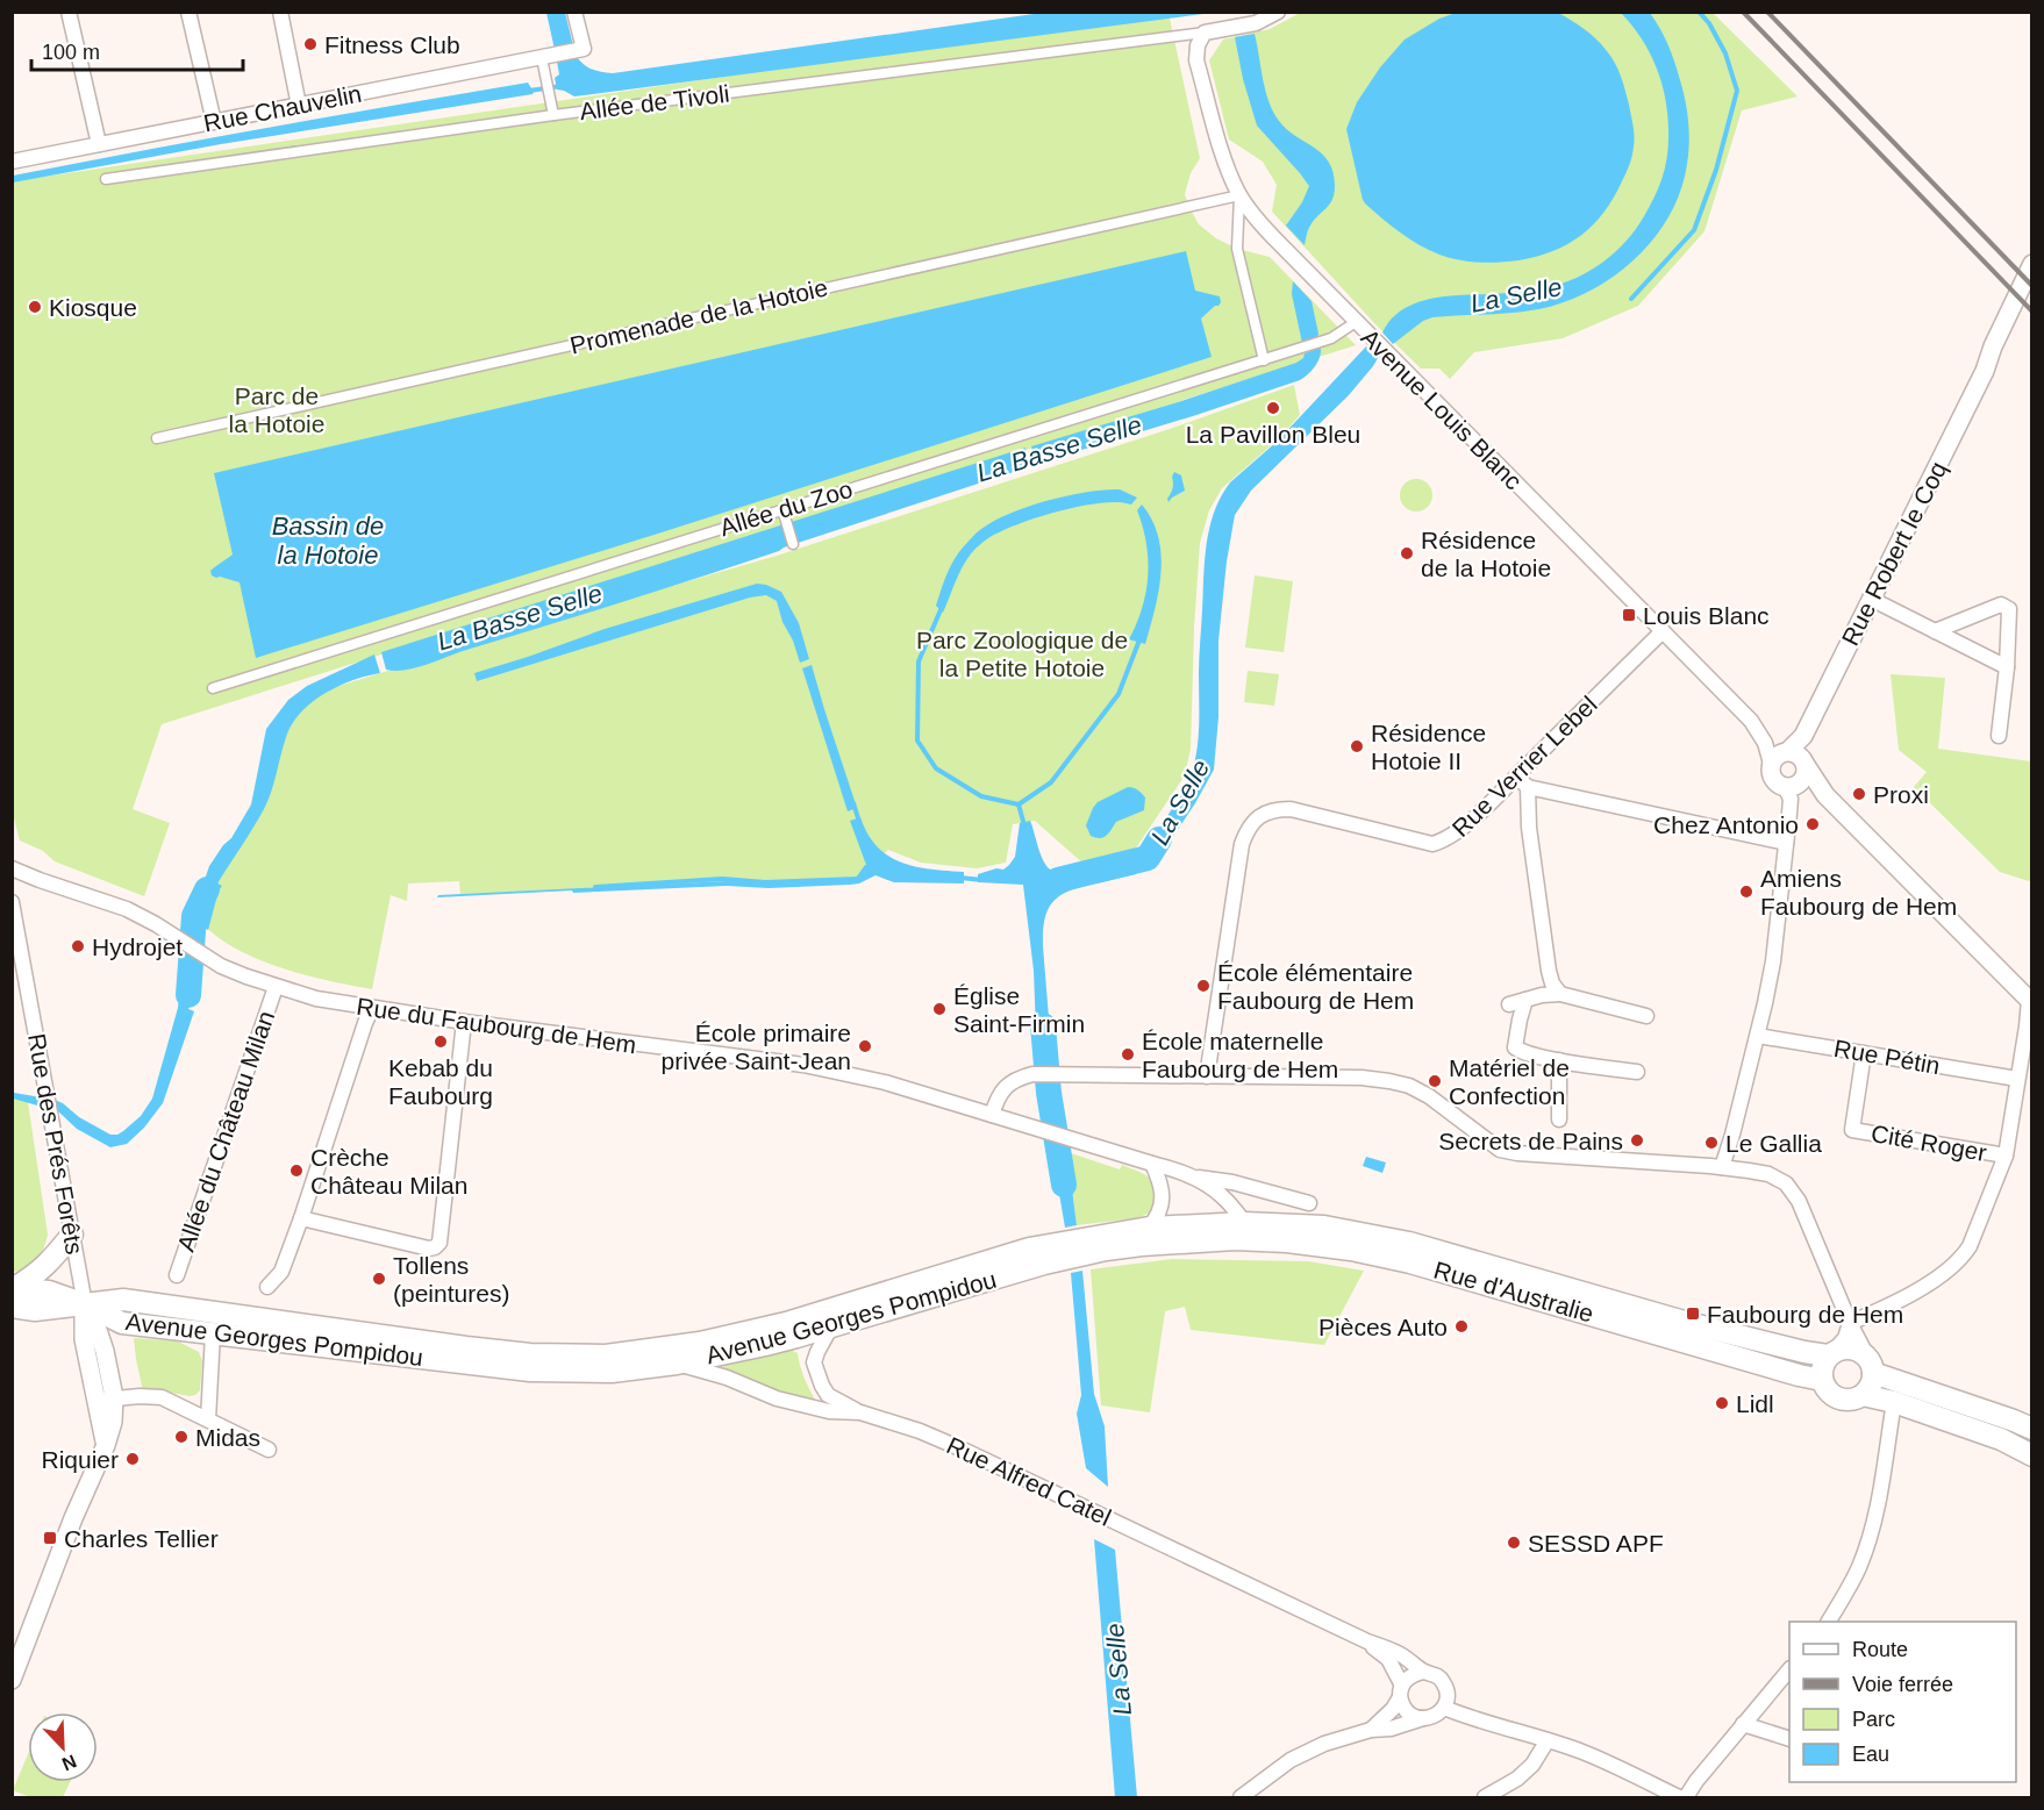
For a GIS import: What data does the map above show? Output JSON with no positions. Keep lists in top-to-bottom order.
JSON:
{
  "streets": {
    "main road": ["Rue d'Australie", "Avenue Georges Pompidou"],
    "street": [
      "Allée de Tivoli",
      "Rue Chauvelin",
      "Promenade de la Hotoie",
      "Avenue Louis Blanc",
      "Allée du Zoo",
      "Rue Robert le Coq",
      "Rue Verrier Lebel",
      "Rue du Faubourg de Hem",
      "Rue Pétin",
      "Allée du Château Milan",
      "Cité Roger",
      "Rue des Prés Forêts",
      "Rue Alfred Catel"
    ]
  },
  "crossings": [
    ["Allée de Tivoli", "Avenue Louis Blanc"],
    ["Promenade de la Hotoie", "Avenue Louis Blanc"],
    ["Avenue Louis Blanc", "Allée du Zoo"],
    ["Avenue Louis Blanc", "Rue Robert le Coq"],
    ["Avenue Louis Blanc", "Rue Verrier Lebel"],
    ["Rue du Faubourg de Hem", "Allée du Château Milan"],
    ["Rue Pétin", "Cité Roger"],
    ["Rue des Prés Forêts", "Avenue Georges Pompidou"],
    ["Rue d'Australie", "Avenue Georges Pompidou"],
    ["Avenue Georges Pompidou", "Rue Alfred Catel"]
  ],
  "water": ["La Selle", "La Basse Selle", "Bassin de la Hotoie"],
  "parks": ["Parc de la Hotoie", "Parc Zoologique de la Petite Hotoie"],
  "places": {
    "other": [
      "Fitness Club",
      "Kiosque",
      "La Pavillon Bleu",
      "Résidence de la Hotoie",
      "Résidence Hotoie II",
      "Proxi",
      "Chez Antonio",
      "Amiens Faubourg de Hem",
      "Hydrojet",
      "École élémentaire Faubourg de Hem",
      "Église Saint-Firmin",
      "Kebab du Faubourg",
      "École primaire privée Saint-Jean",
      "École maternelle Faubourg de Hem",
      "Matériel de Confection",
      "Secrets de Pains",
      "Le Gallia",
      "Crèche Château Milan",
      "Tollens (peintures)",
      "Pièces Auto",
      "Lidl",
      "Midas",
      "Riquier",
      "SESSD APF"
    ],
    "transit": ["Louis Blanc", "Faubourg de Hem", "Charles Tellier"]
  },
  "legend": [
    "Route",
    "Voie ferrée",
    "Parc",
    "Eau"
  ],
  "scale_bar": "100 m",
  "north": "bottom right"
}
